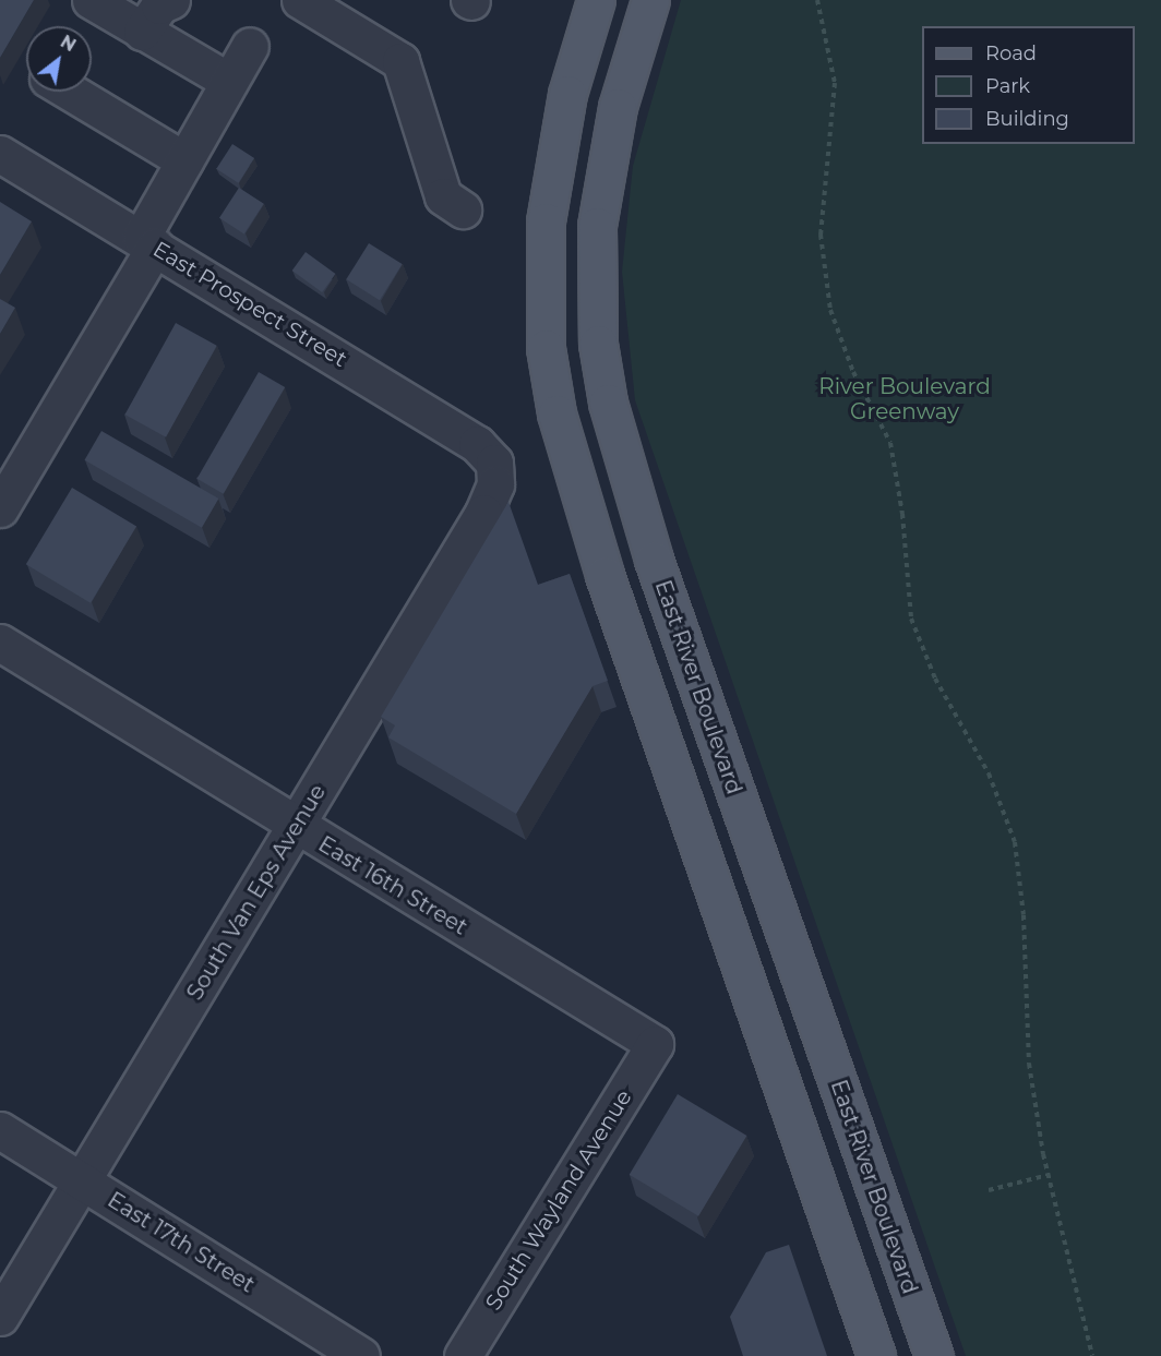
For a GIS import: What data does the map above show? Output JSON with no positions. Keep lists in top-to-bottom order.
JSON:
{
  "streets": {
    "main road": ["East River Boulevard"],
    "street": [
      "East Prospect Street",
      "East 16th Street",
      "South Van Eps Avenue",
      "South Wayland Avenue",
      "East 17th Street"
    ]
  },
  "crossings": [
    ["East Prospect Street", "South Van Eps Avenue"],
    ["East 16th Street", "South Van Eps Avenue"],
    ["East 16th Street", "South Wayland Avenue"],
    ["South Van Eps Avenue", "East 17th Street"]
  ],
  "parks": ["River Boulevard Greenway"],
  "legend": ["Road", "Park", "Building"],
  "north": "top right"
}
